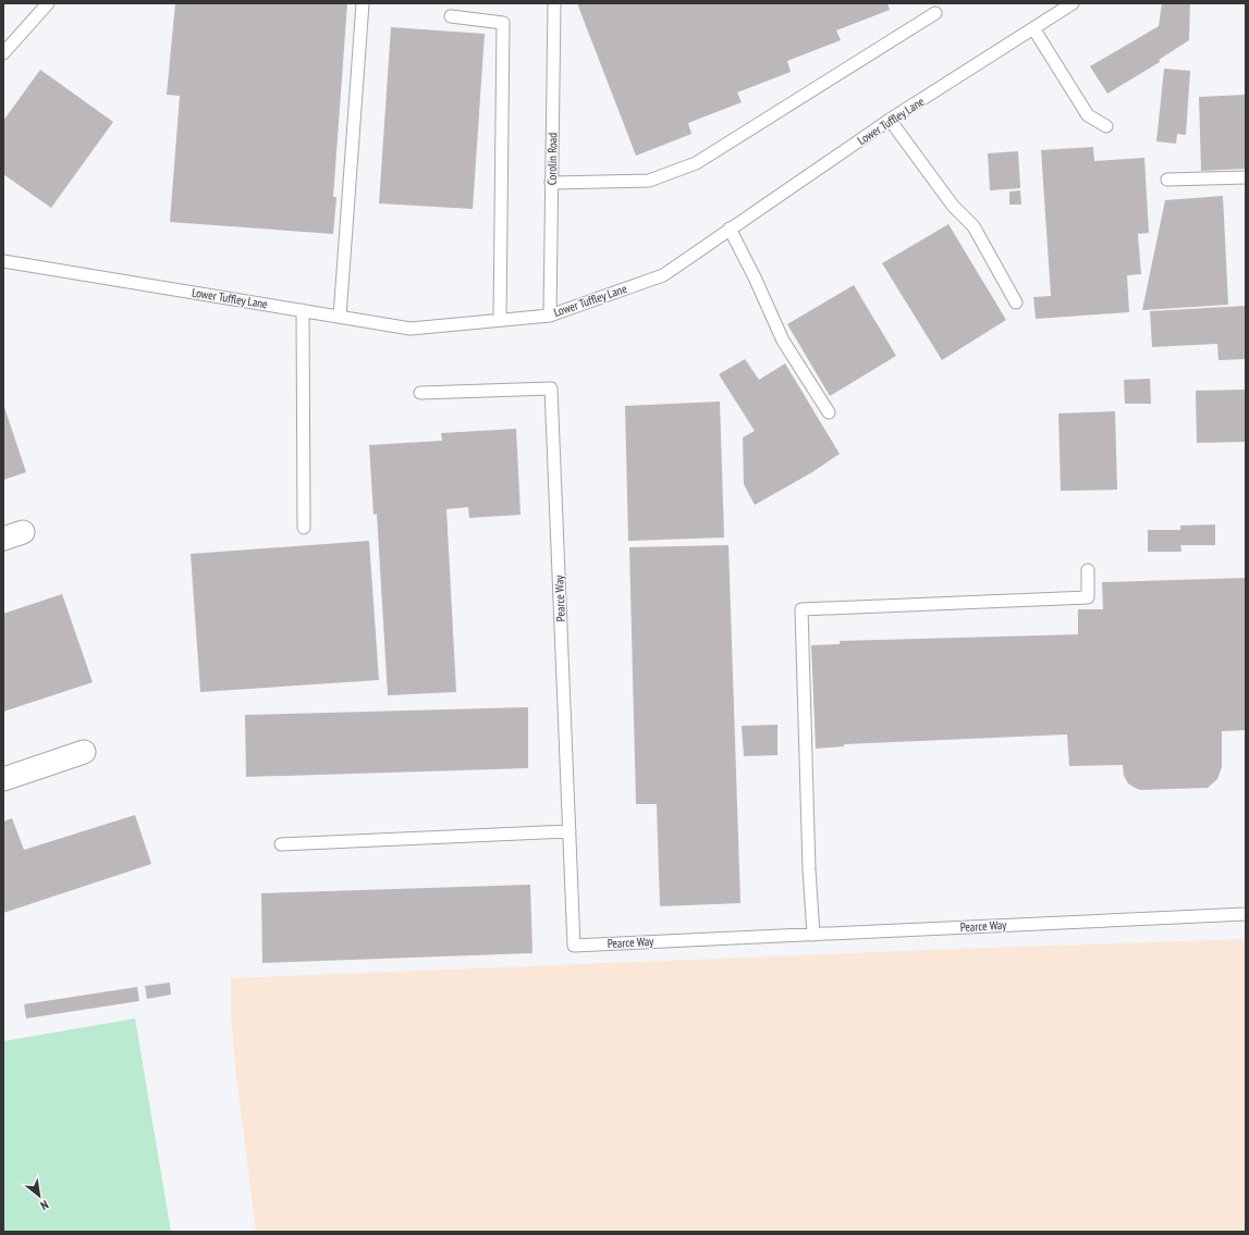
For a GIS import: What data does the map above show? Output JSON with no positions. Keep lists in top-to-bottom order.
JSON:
{
  "streets": {
    "lane": ["Lower Tuffley Lane", "Corolin Road", "Pearce Way"]
  },
  "crossings": [
    ["Lower Tuffley Lane", "Corolin Road"]
  ],
  "north": "bottom right"
}
